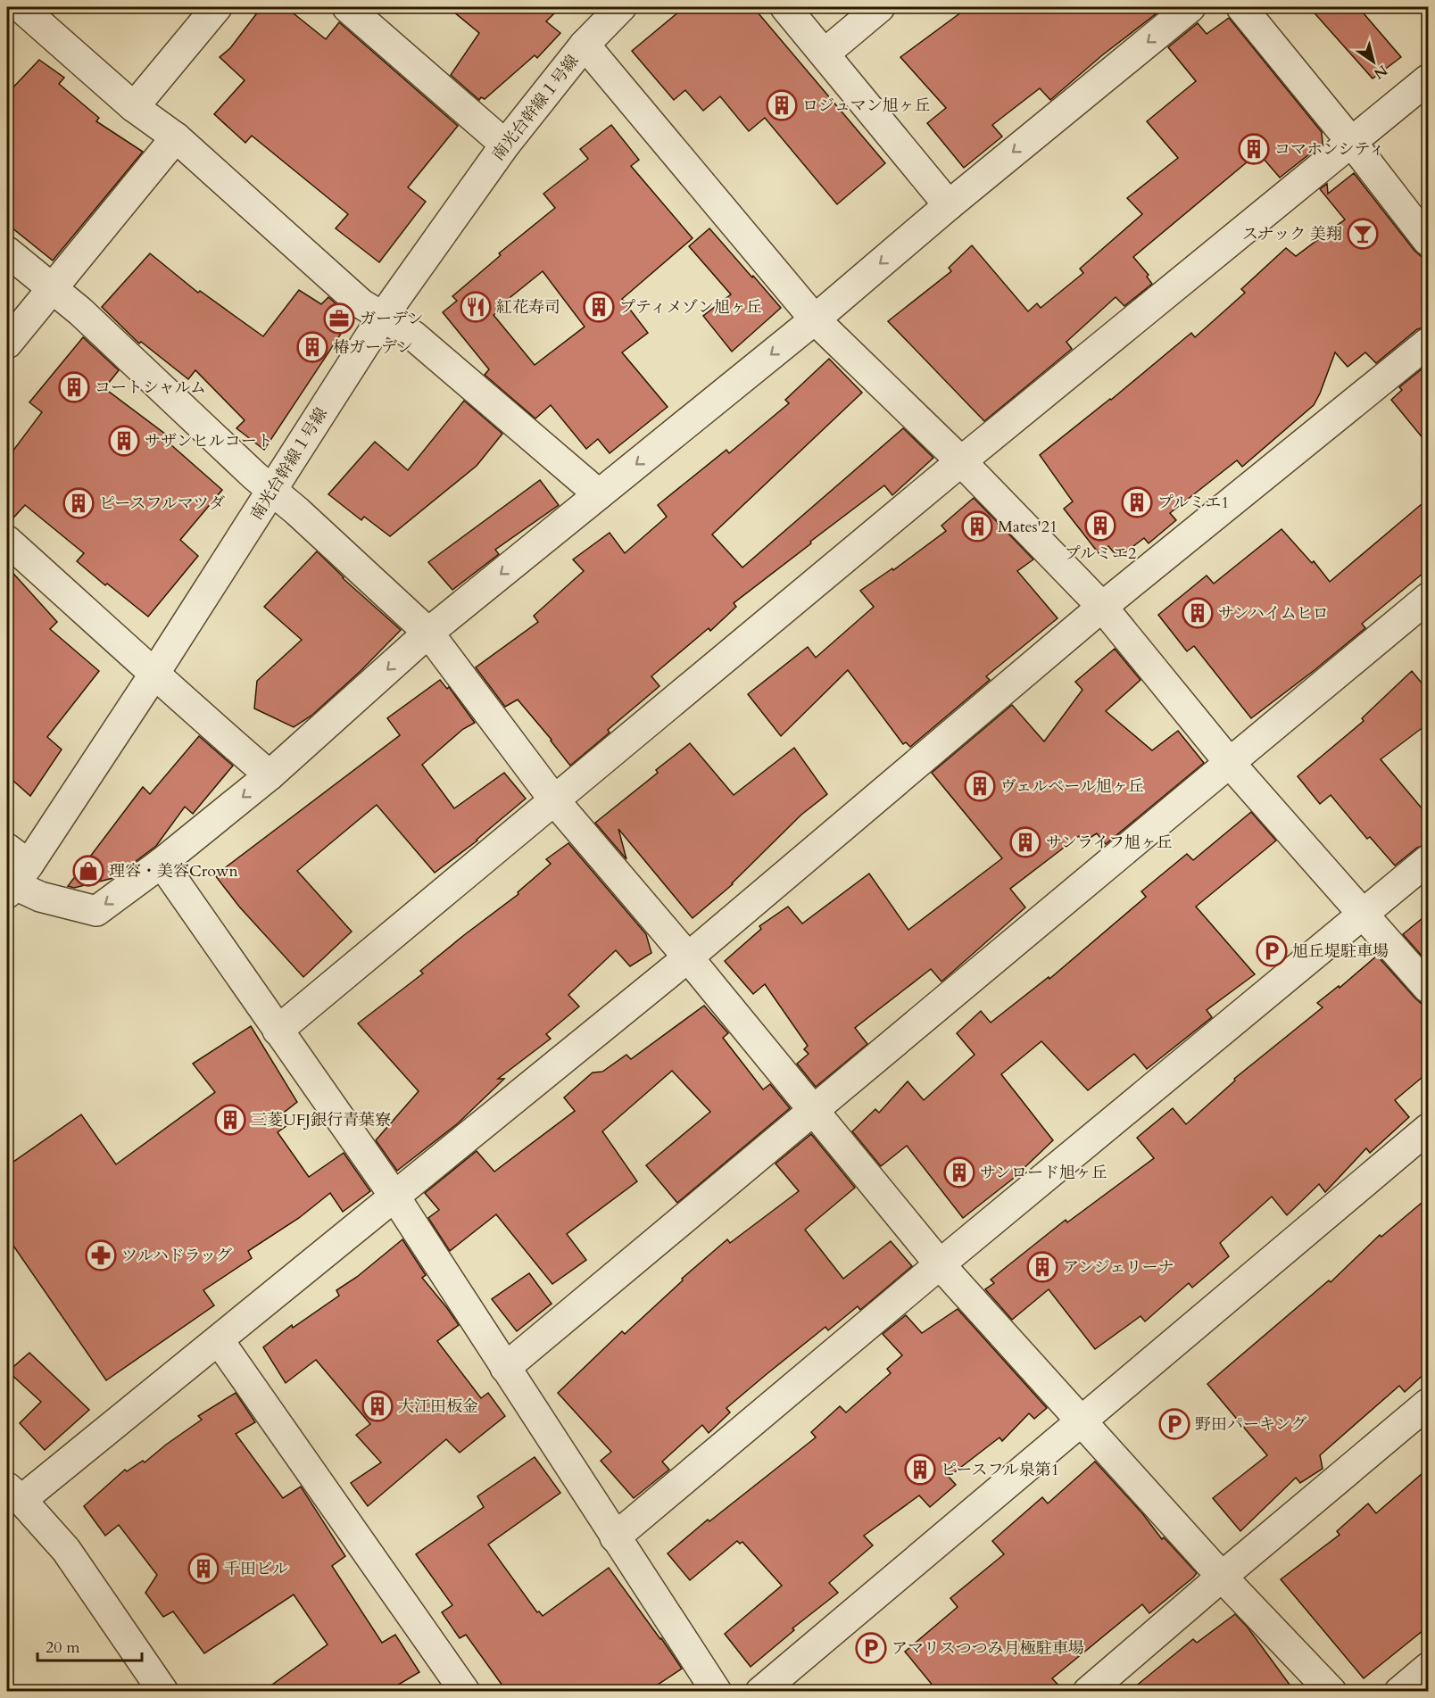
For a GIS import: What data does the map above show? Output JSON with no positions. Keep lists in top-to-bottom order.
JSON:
{
  "streets": {
    "street": ["南光台幹線１号線"]
  },
  "places": {
    "building": [
      "ロジュマン旭ヶ丘",
      "コマホンシティ",
      "プティメゾン旭ヶ丘",
      "椿ガーデン",
      "コートシャルム",
      "サザンヒルコート",
      "プルミエ1",
      "ピースフルマツダ",
      "プルミエ2",
      "Mates'21",
      "サンハイムヒロ",
      "ヴェルベール旭ヶ丘",
      "サンライフ旭ヶ丘",
      "三菱UFJ銀行青葉寮",
      "サンロード旭ヶ丘",
      "アンジェリーナ",
      "大江田板金",
      "ピースフル泉第1",
      "千田ビル"
    ],
    "bar": ["スナック 美翔"],
    "restaurant": ["紅花寿司"],
    "office": ["ガーデン"],
    "shop": ["理容・美容Crown"],
    "parking": ["旭丘堤駐車場", "野田パーキング", "アマリスつつみ月極駐車場"],
    "pharmacy": ["ツルハドラッグ"]
  },
  "scale_bar": "20 m",
  "north": "bottom right"
}
